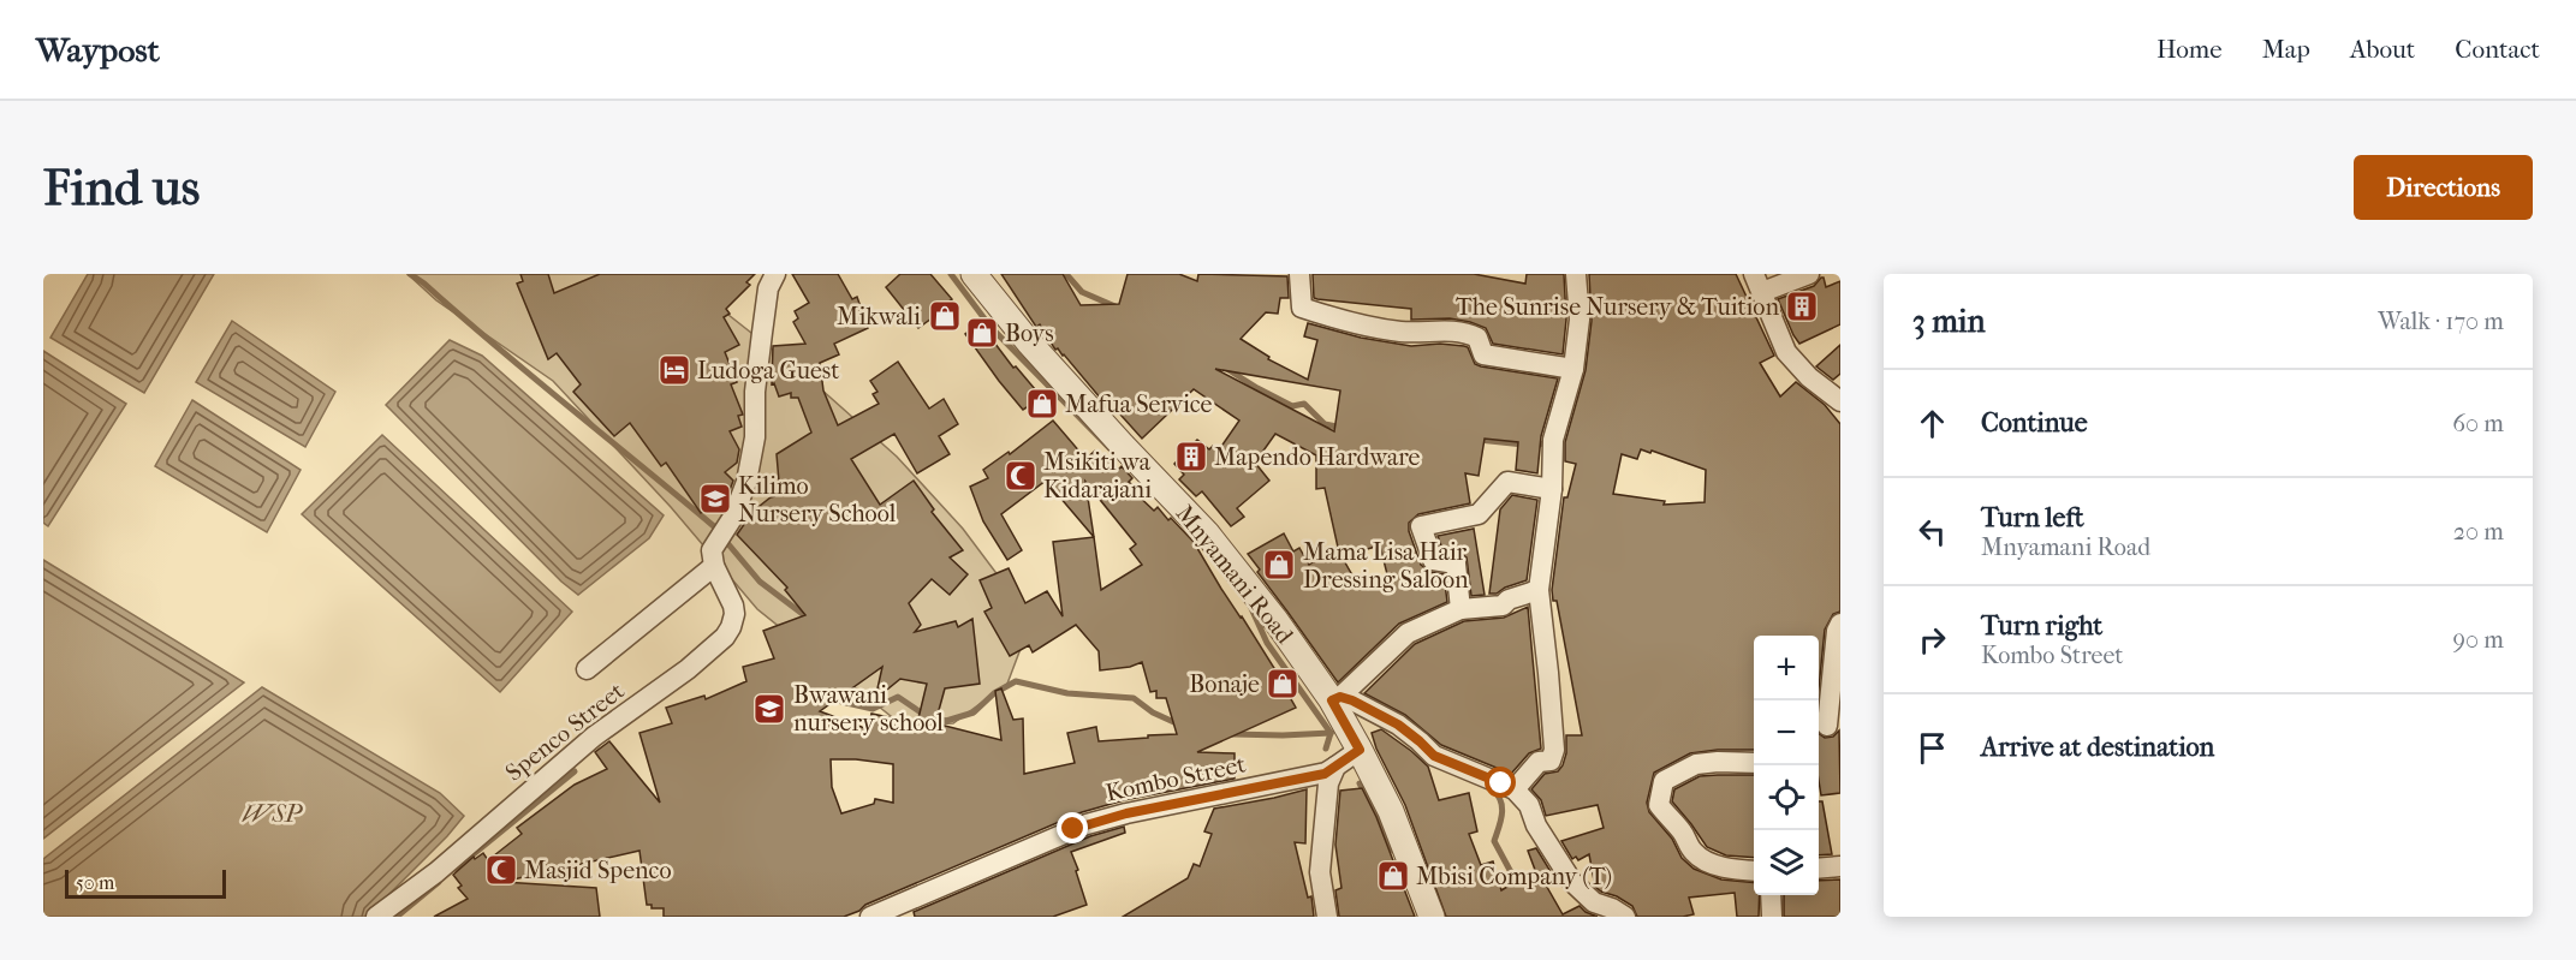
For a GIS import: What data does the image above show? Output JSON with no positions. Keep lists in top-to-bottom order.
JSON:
{
  "streets": {
    "street": ["Mnyamani Road", "Spenco Street", "Kombo Street"]
  },
  "crossings": [
    ["Mnyamani Road", "Kombo Street"]
  ],
  "water": ["WSP"],
  "places": {
    "building": ["The Sunrise Nursery & Tuition", "Mapendo Hardware"],
    "shop": [
      "Mikwali",
      "Boys",
      "Mafua Service",
      "Mama Lisa Hair Dressing Saloon",
      "Bonaje",
      "Mbisi Company (T)"
    ],
    "hotel": ["Ludoga Guest"],
    "mosque": ["Msikiti wa Kidarajani", "Masjid Spenco"],
    "school or university": ["Kilimo Nursery School", "Bwawani nursery school"]
  },
  "scale_bar": "50 m",
  "page": {
    "header": "Waypost",
    "nav": [
      "Home",
      "Map",
      "About",
      "Contact"
    ],
    "buttons": "Directions",
    "title": "Find us",
    "heading": ["3 min", "Walk · 170 m"],
    "list": [
      ["Continue", "60 m"],
      ["Turn left", "Mnyamani Road", "20 m"],
      ["Turn right", "Kombo Street", "90 m"],
      "Arrive at destination"
    ],
    "map_buttons": ["+", "−"],
    "scale": "50 m"
  }
}
